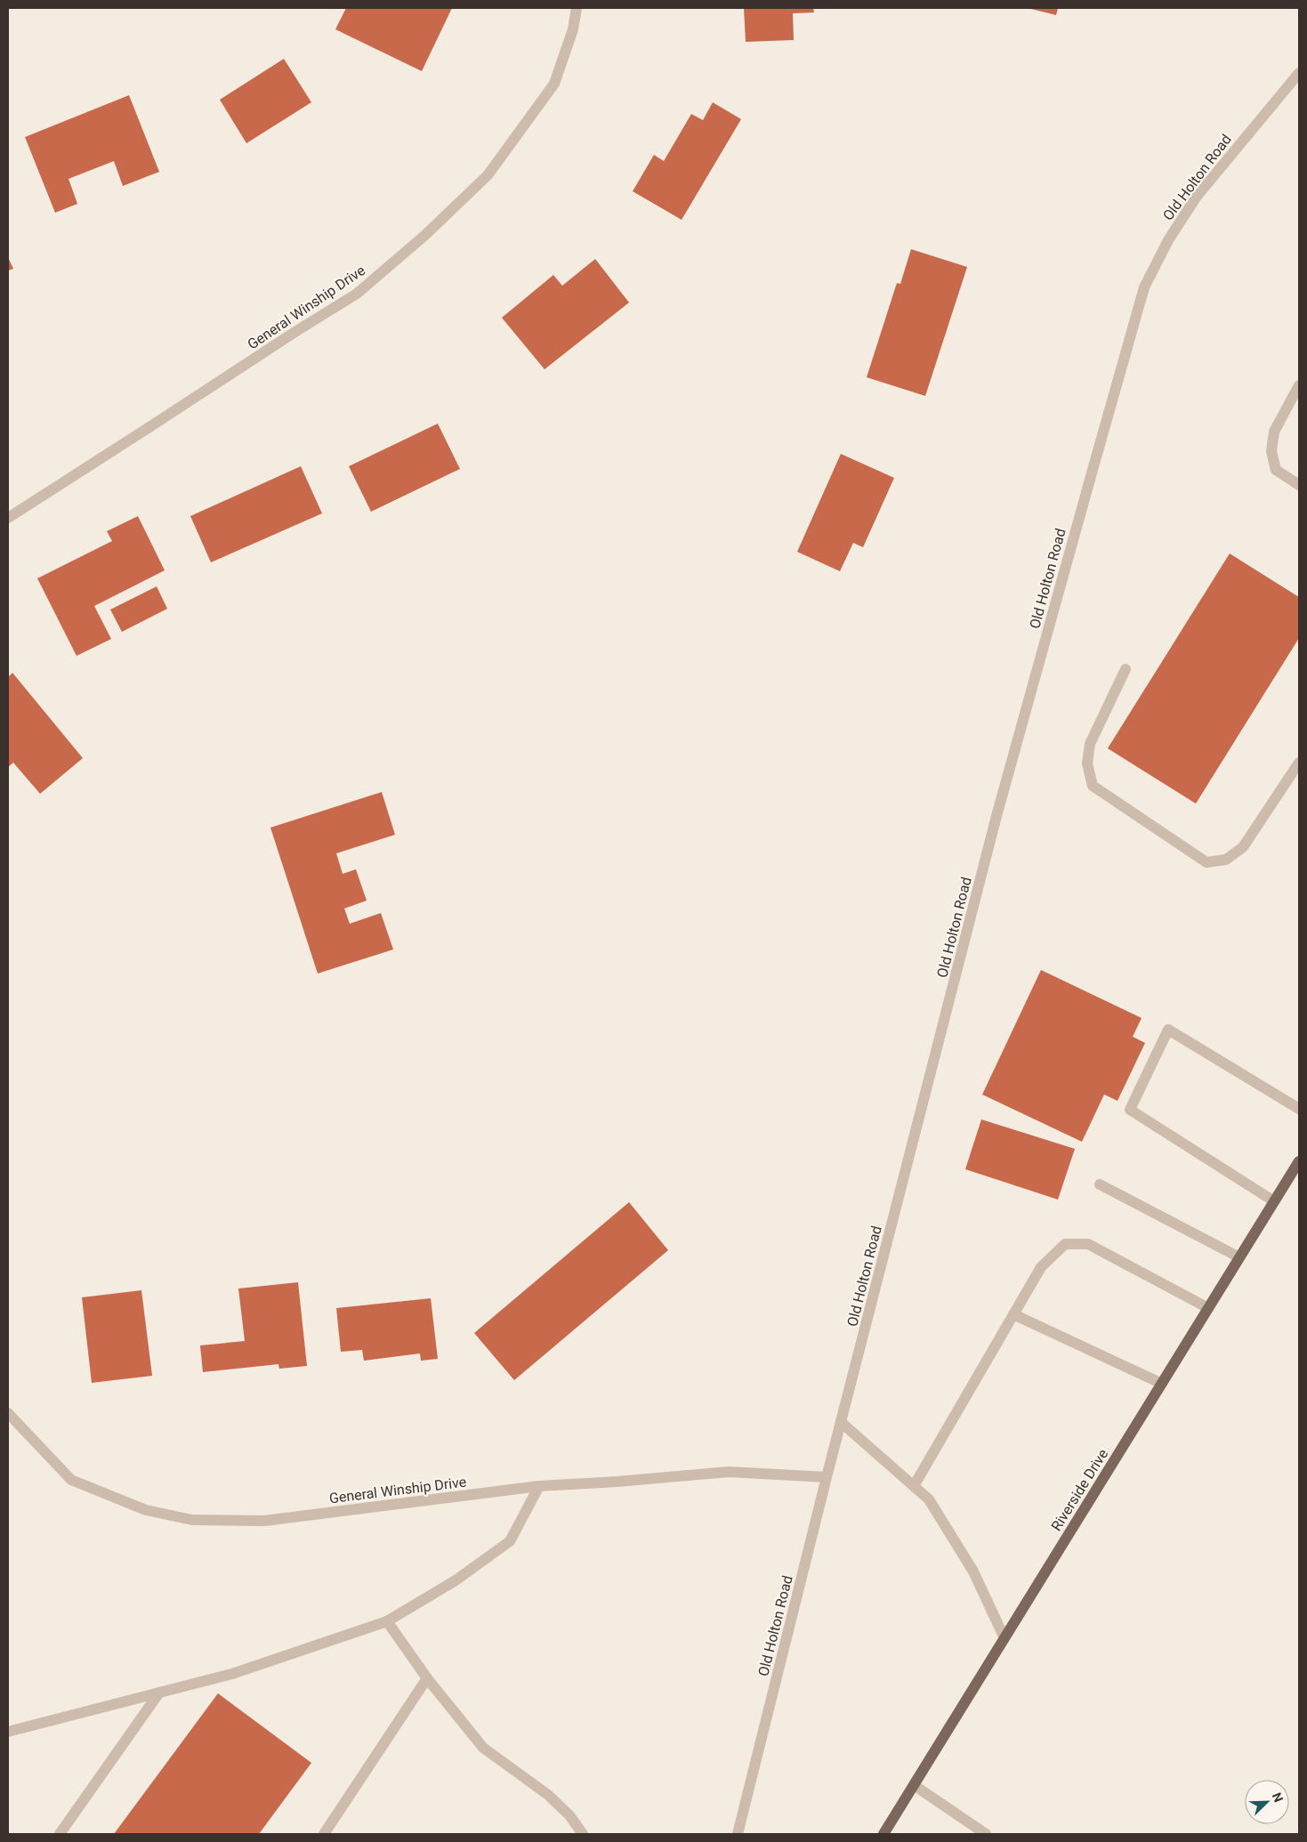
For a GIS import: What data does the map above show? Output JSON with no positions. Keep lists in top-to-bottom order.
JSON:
{
  "streets": {
    "main road": ["Riverside Drive"],
    "street": ["Old Holton Road", "General Winship Drive"]
  },
  "crossings": [
    ["Old Holton Road", "General Winship Drive"]
  ],
  "north": "top right"
}
